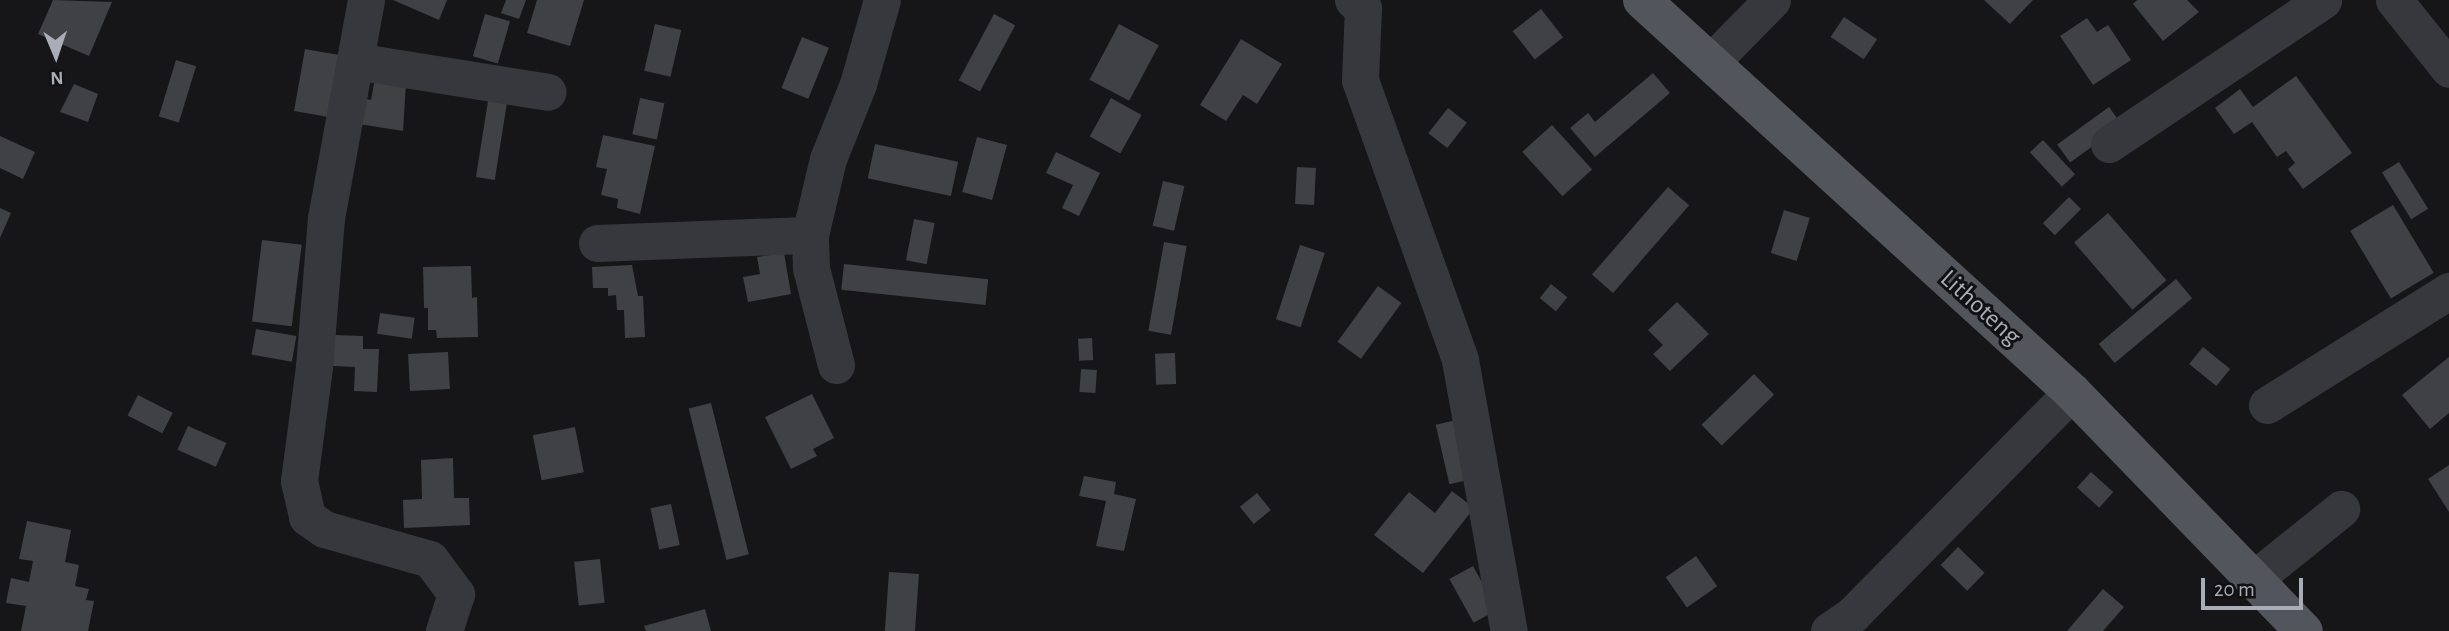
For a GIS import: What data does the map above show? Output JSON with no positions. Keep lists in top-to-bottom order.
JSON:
{
  "streets": {
    "main road": ["Lithoteng"]
  },
  "scale_bar": "20 m",
  "north": "bottom"
}
